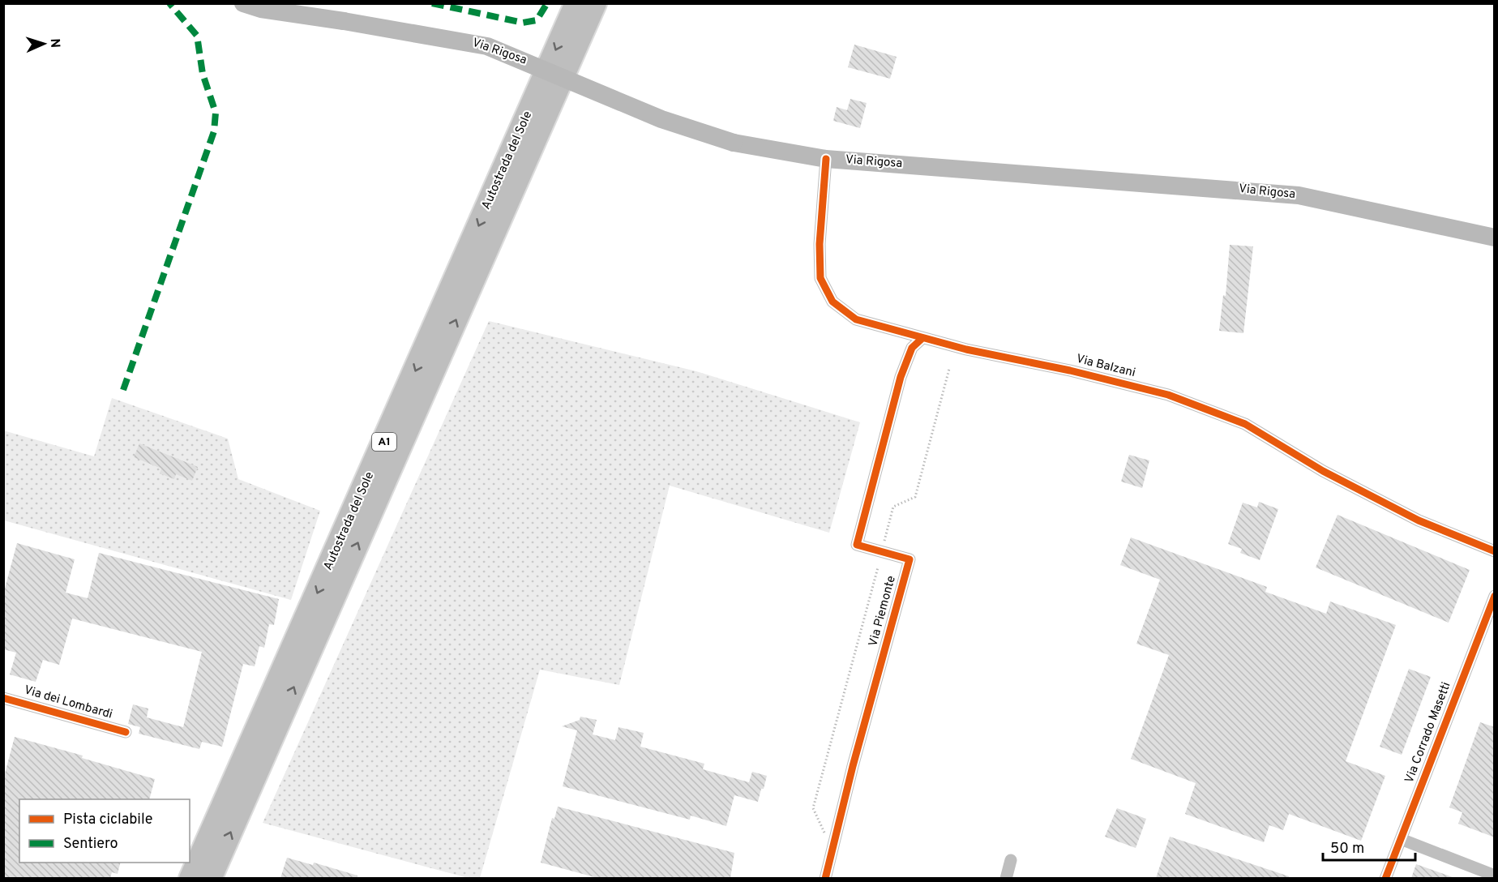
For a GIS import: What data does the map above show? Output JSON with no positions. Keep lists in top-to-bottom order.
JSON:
{
  "streets": {
    "highway": ["Autostrada del Sole", "A1"],
    "main road": ["Via Rigosa"],
    "street": [
      "Via Balzani",
      "Via Piemonte",
      "Via dei Lombardi",
      "Via Corrado Masetti"
    ]
  },
  "crossings": [
    ["Via Rigosa", "Via Balzani"],
    ["Via Balzani", "Via Piemonte"]
  ],
  "legend": ["Pista ciclabile", "Sentiero"],
  "scale_bar": "50 m",
  "north": "right"
}
